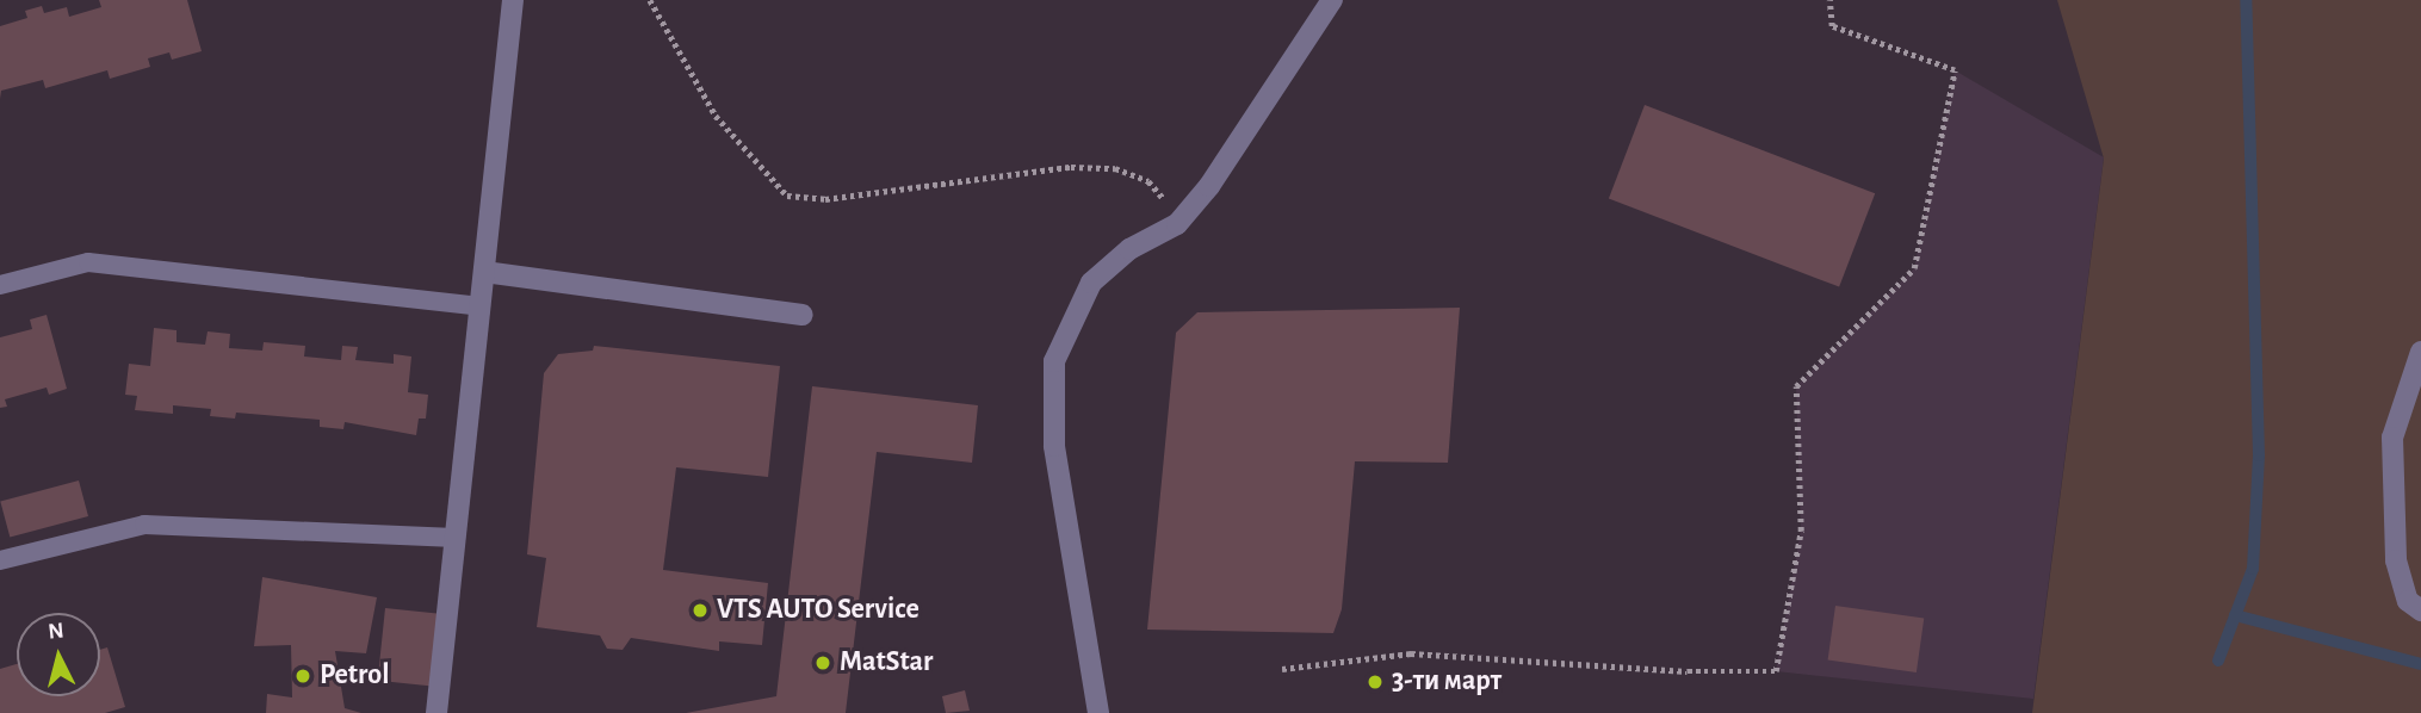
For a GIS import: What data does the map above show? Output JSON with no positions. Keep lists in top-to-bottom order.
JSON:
{
  "places": [
    "VTS AUTO Service",
    "MatStar",
    "Petrol",
    "3-ти март"
  ],
  "north": "top"
}
